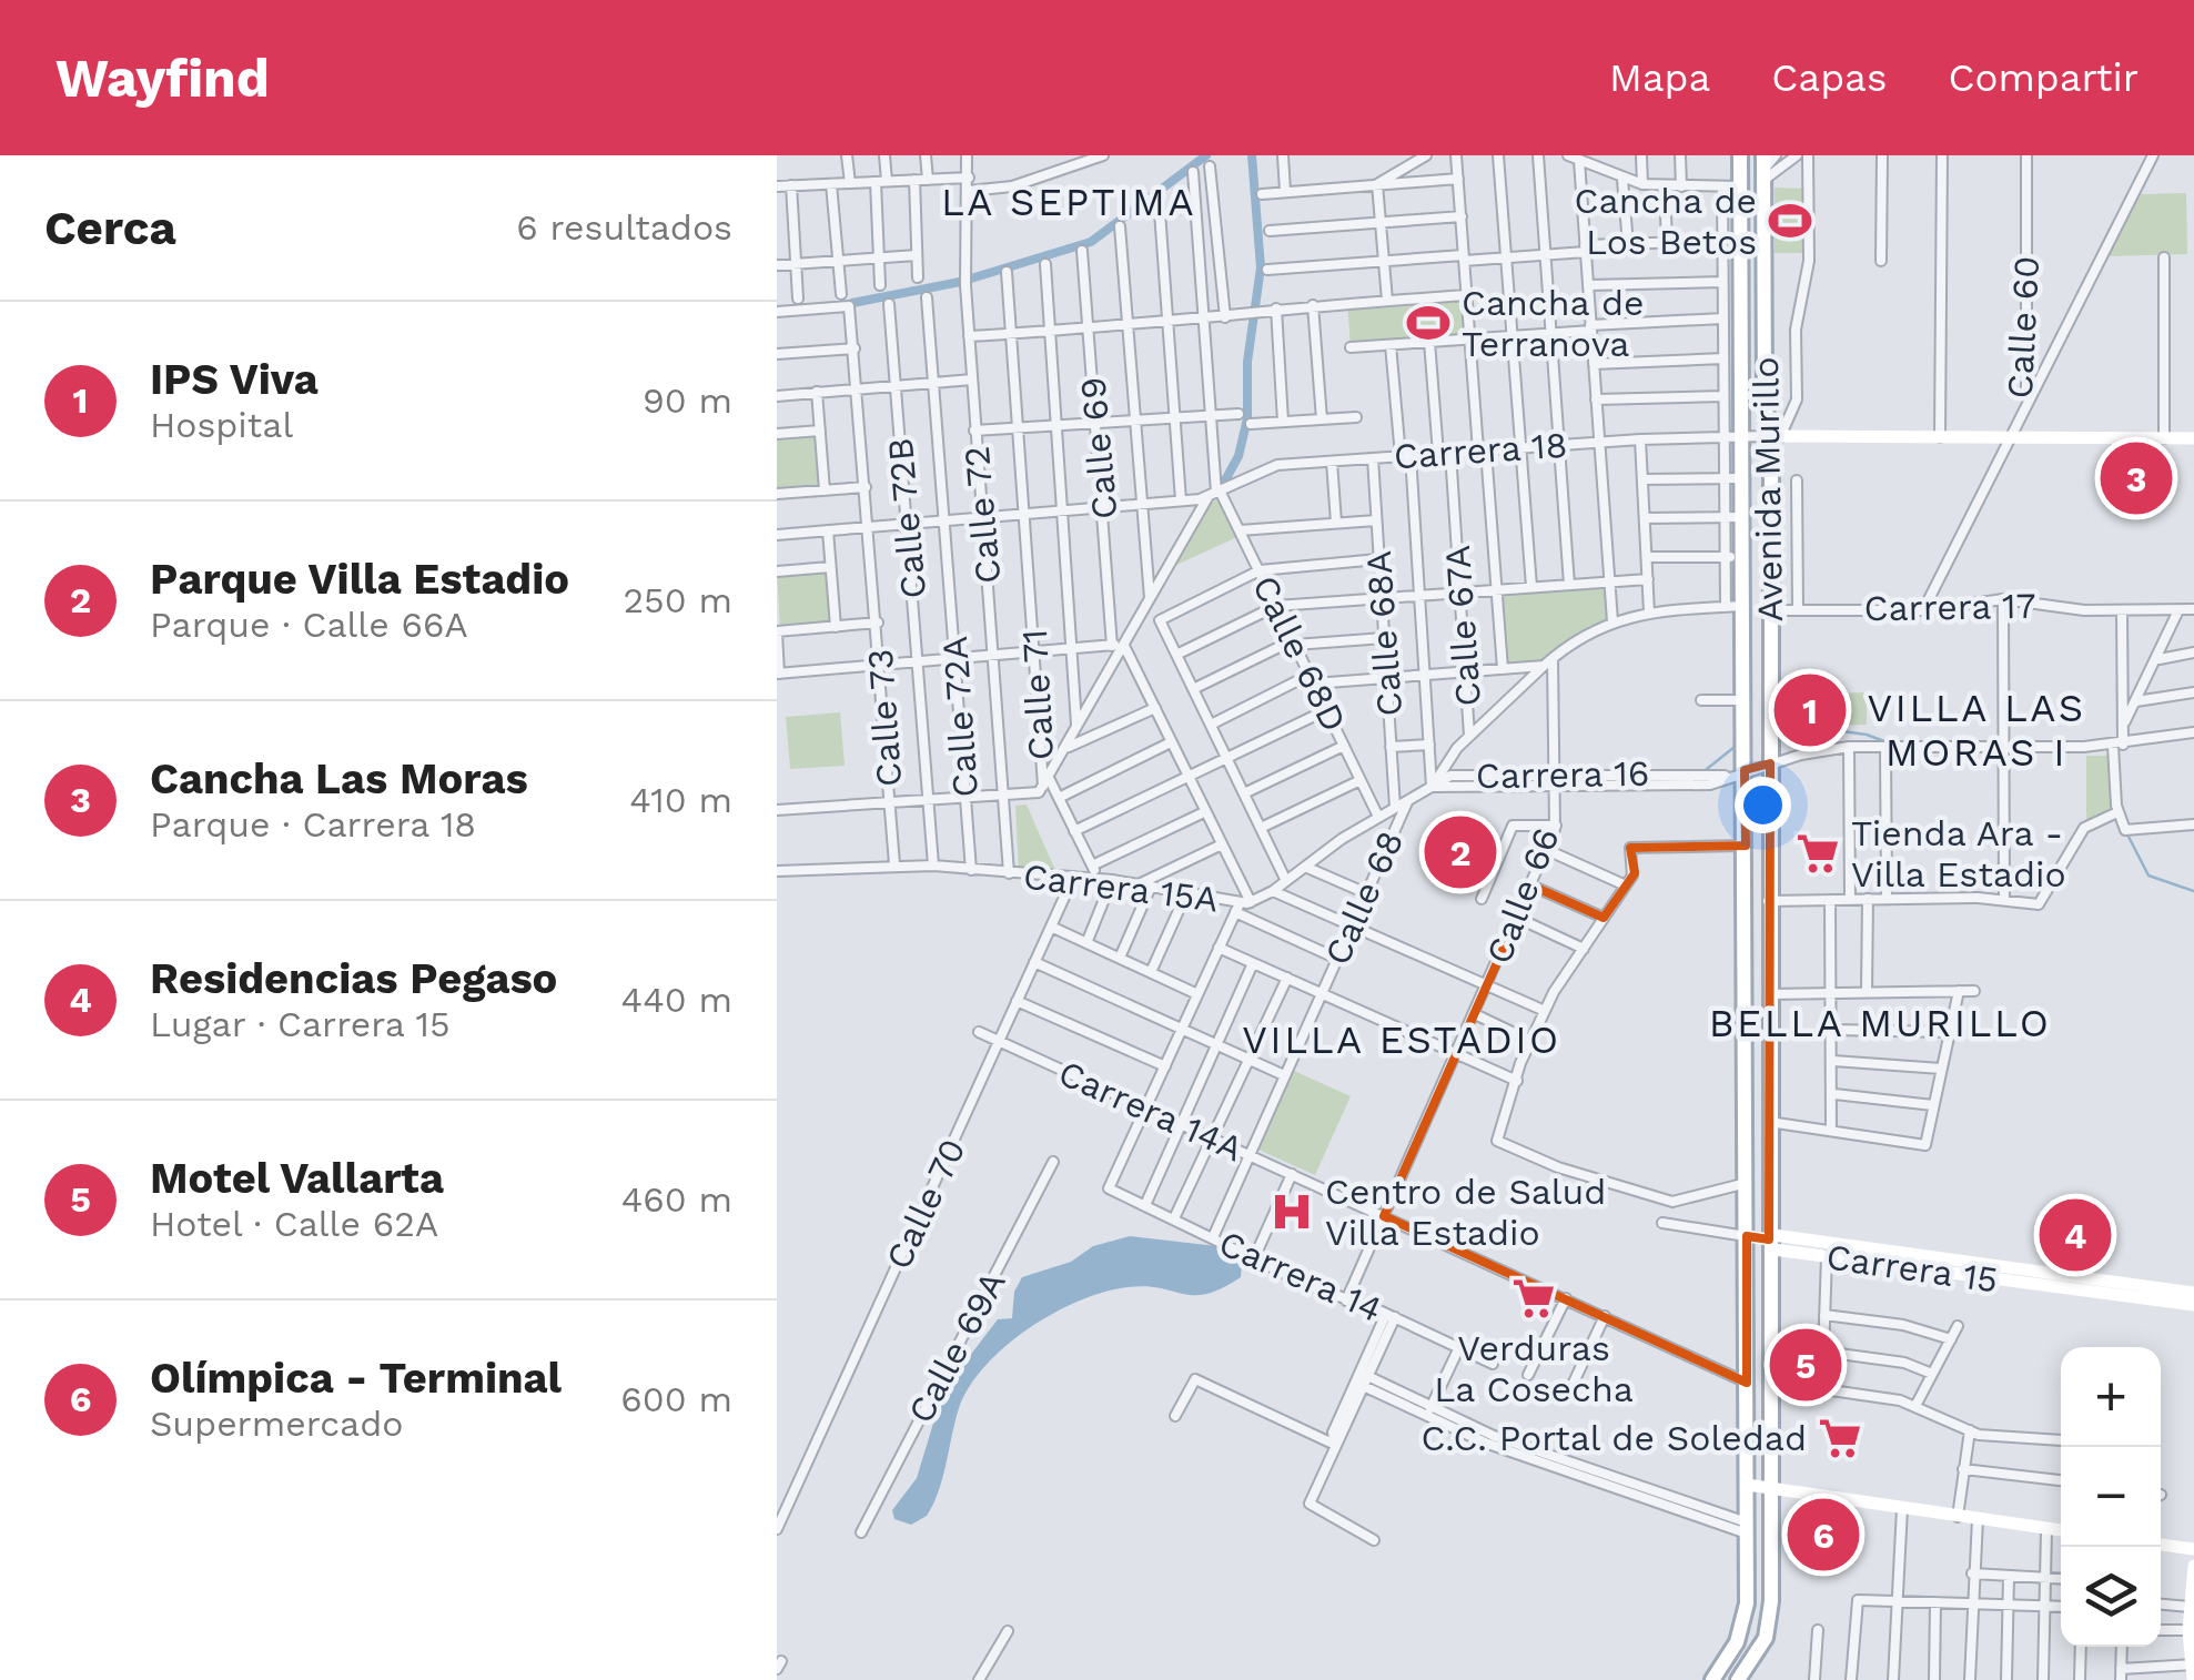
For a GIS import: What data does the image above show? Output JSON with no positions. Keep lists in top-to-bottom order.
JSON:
{
  "streets": {
    "main road": ["Carrera 18", "Avenida Murillo", "Carrera 15"],
    "street": [
      "Calle 60",
      "Calle 69",
      "Calle 72",
      "Calle 72B",
      "Carrera 17",
      "Calle 67A",
      "Calle 68A",
      "Calle 68D",
      "Calle 71",
      "Calle 72A",
      "Calle 73",
      "Carrera 16",
      "Carrera 15A",
      "Calle 66",
      "Calle 68",
      "Carrera 14A",
      "Calle 70",
      "Carrera 14",
      "Calle 69A"
    ]
  },
  "crossings": [
    ["Calle 60", "Carrera 18"],
    ["Calle 60", "Carrera 17"],
    ["Calle 69", "Carrera 18"],
    ["Carrera 18", "Avenida Murillo"],
    ["Carrera 18", "Calle 72"],
    ["Carrera 18", "Calle 72B"],
    ["Carrera 18", "Calle 67A"],
    ["Carrera 18", "Calle 68A"],
    ["Carrera 18", "Calle 68D"],
    ["Carrera 18", "Calle 71"],
    ["Carrera 18", "Calle 72A"],
    ["Carrera 18", "Calle 73"],
    ["Avenida Murillo", "Carrera 17"],
    ["Avenida Murillo", "Carrera 16"],
    ["Avenida Murillo", "Carrera 14A"],
    ["Avenida Murillo", "Carrera 15"],
    ["Calle 72", "Carrera 15A"],
    ["Calle 72B", "Carrera 15A"],
    ["Calle 67A", "Carrera 16"],
    ["Calle 67A", "Carrera 15A"],
    ["Calle 68A", "Carrera 15A"],
    ["Calle 68D", "Carrera 15A"],
    ["Calle 71", "Carrera 15A"],
    ["Calle 72A", "Carrera 15A"],
    ["Calle 73", "Carrera 15A"],
    ["Carrera 16", "Carrera 15A"],
    ["Carrera 16", "Calle 66"],
    ["Carrera 15A", "Calle 68"],
    ["Carrera 15A", "Calle 70"],
    ["Calle 66", "Carrera 14A"],
    ["Calle 66", "Carrera 14"],
    ["Calle 68", "Carrera 14A"],
    ["Calle 68", "Carrera 14"],
    ["Carrera 14A", "Calle 70"],
    ["Carrera 14A", "Carrera 14"]
  ],
  "districts": [
    "LA SEPTIMA",
    "VILLA LAS MORAS I",
    "BELLA MURILLO",
    "VILLA ESTADIO"
  ],
  "places": {
    "sports": ["Cancha de Los Betos", "Cancha de Terranova"],
    "supermarket": ["Tienda Ara - Villa Estadio", "Verduras La Cosecha", "C.C. Portal de Soledad"],
    "hospital": ["Centro de Salud Villa Estadio"]
  },
  "page": {
    "header": "Wayfind",
    "nav": ["Mapa", "Capas", "Compartir"],
    "heading": ["Cerca", "6 resultados"],
    "list": [
      {
        "mark": "1",
        "name": "IPS Viva",
        "note": "Hospital",
        "value": "90 m"
      },
      {
        "mark": "2",
        "name": "Parque Villa Estadio",
        "note": "Parque · Calle 66A",
        "value": "250 m"
      },
      {
        "mark": "3",
        "name": "Cancha Las Moras",
        "note": "Parque · Carrera 18",
        "value": "410 m"
      },
      {
        "mark": "4",
        "name": "Residencias Pegaso",
        "note": "Lugar · Carrera 15",
        "value": "440 m"
      },
      {
        "mark": "5",
        "name": "Motel Vallarta",
        "note": "Hotel · Calle 62A",
        "value": "460 m"
      },
      {
        "mark": "6",
        "name": "Olímpica - Terminal",
        "note": "Supermercado",
        "value": "600 m"
      }
    ],
    "pins": [
      "3",
      "1",
      "2",
      "4",
      "5",
      "6"
    ],
    "map_buttons": ["+", "−"]
  }
}
